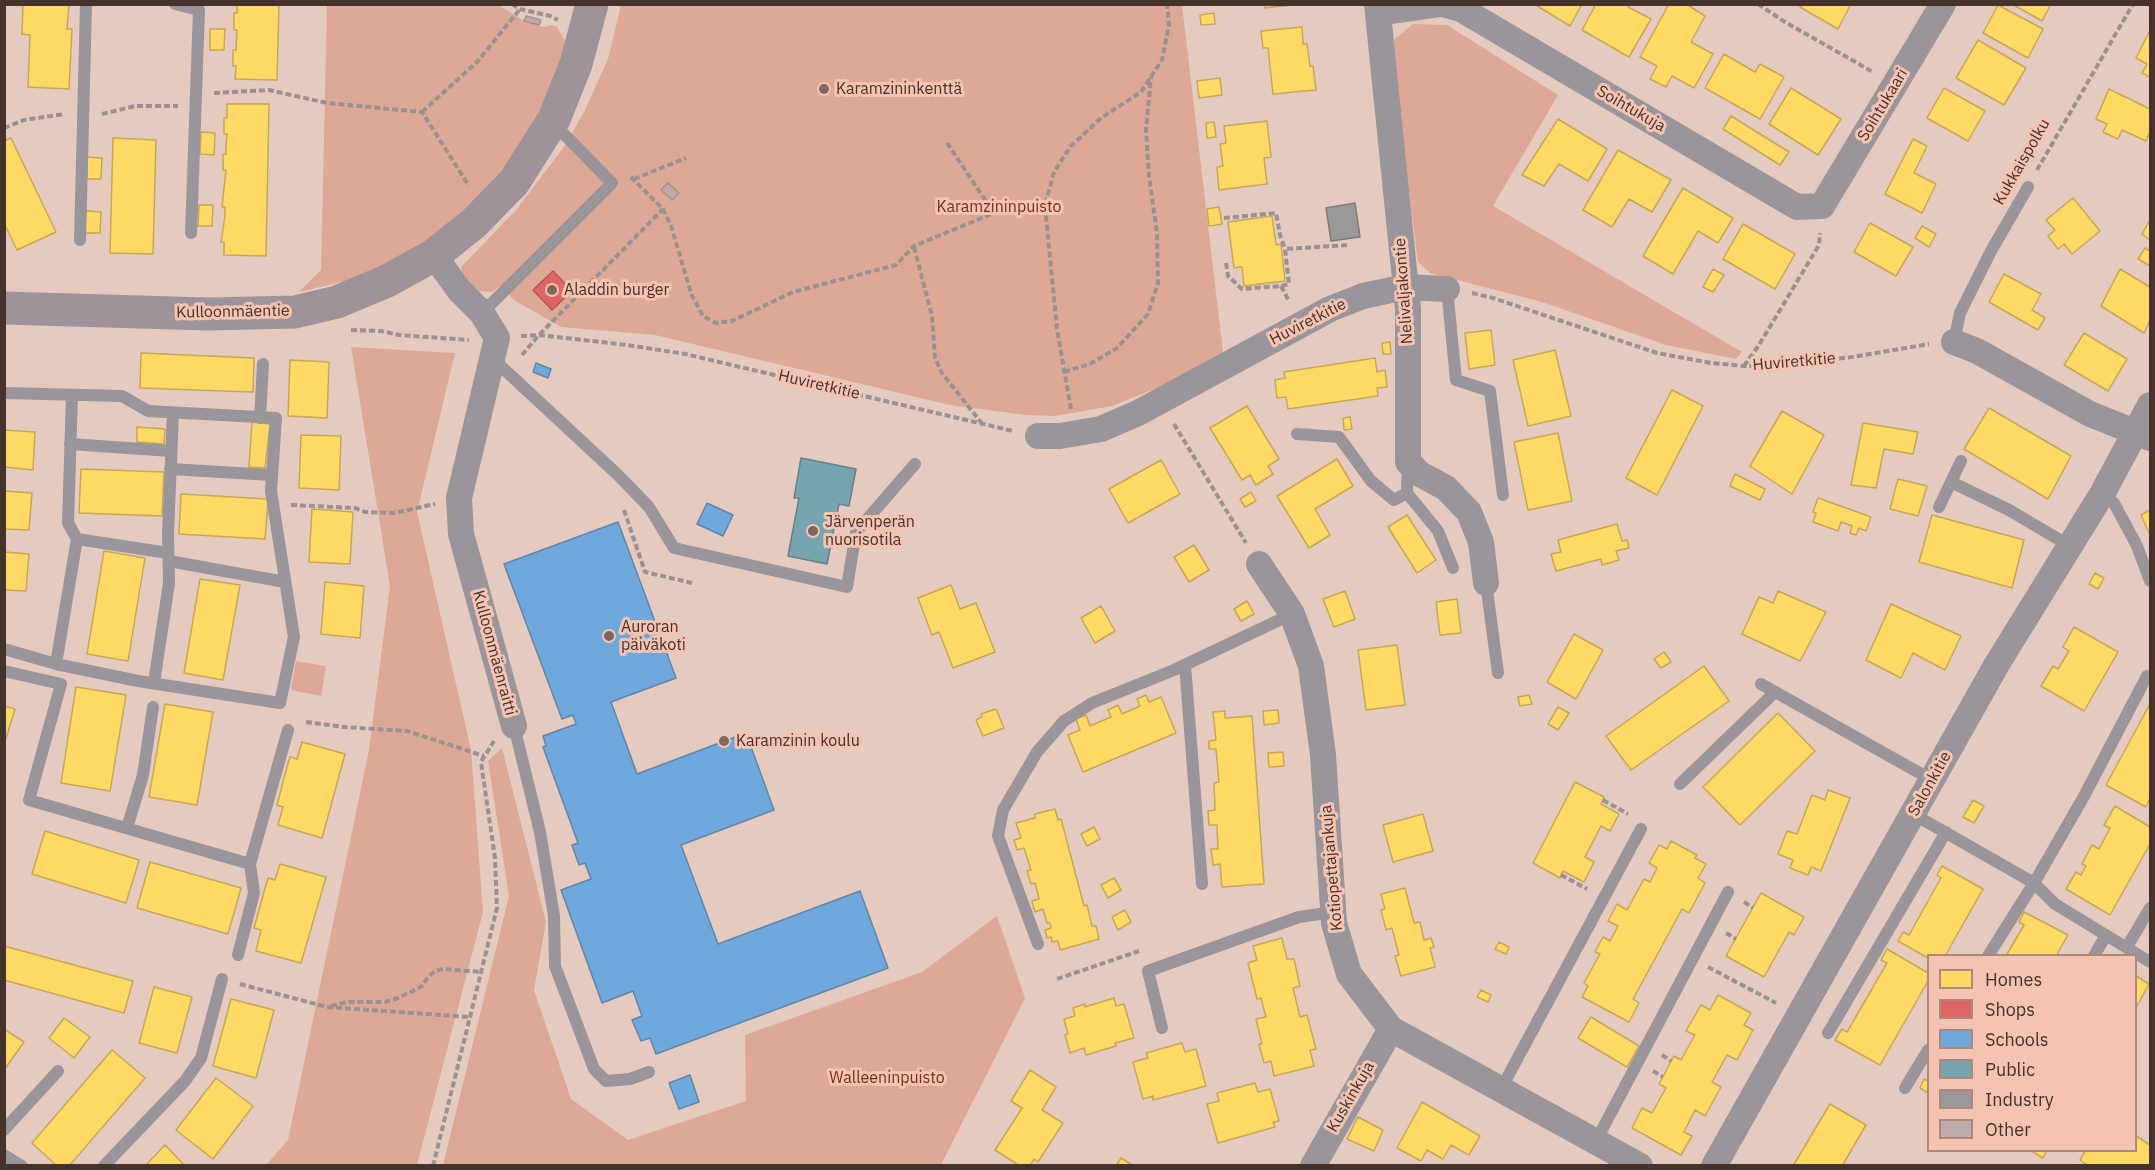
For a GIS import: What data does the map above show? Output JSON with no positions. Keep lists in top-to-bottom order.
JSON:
{
  "streets": {
    "street": [
      "Soihtukaari",
      "Soihtukuja",
      "Nelivaljakontie",
      "Kulloonmäentie",
      "Huviretkitie",
      "Kulloonmäenraitti",
      "Salonkitie",
      "Kotiopettajankuja",
      "Kuskinkuja"
    ],
    "lane": ["Kukkaispolku"]
  },
  "crossings": [
    ["Soihtukaari", "Soihtukuja"],
    ["Soihtukuja", "Nelivaljakontie"],
    ["Kukkaispolku", "Huviretkitie"],
    ["Nelivaljakontie", "Huviretkitie"],
    ["Huviretkitie", "Kulloonmäenraitti"],
    ["Kotiopettajankuja", "Kuskinkuja"]
  ],
  "parks": ["Karamzininpuisto", "Walleeninpuisto"],
  "places": [
    "Karamzininkenttä",
    "Aladdin burger",
    "Järvenperän nuorisotila",
    "Auroran päiväkoti",
    "Karamzinin koulu"
  ],
  "legend": [
    "Homes",
    "Shops",
    "Schools",
    "Public",
    "Industry",
    "Other"
  ]
}
